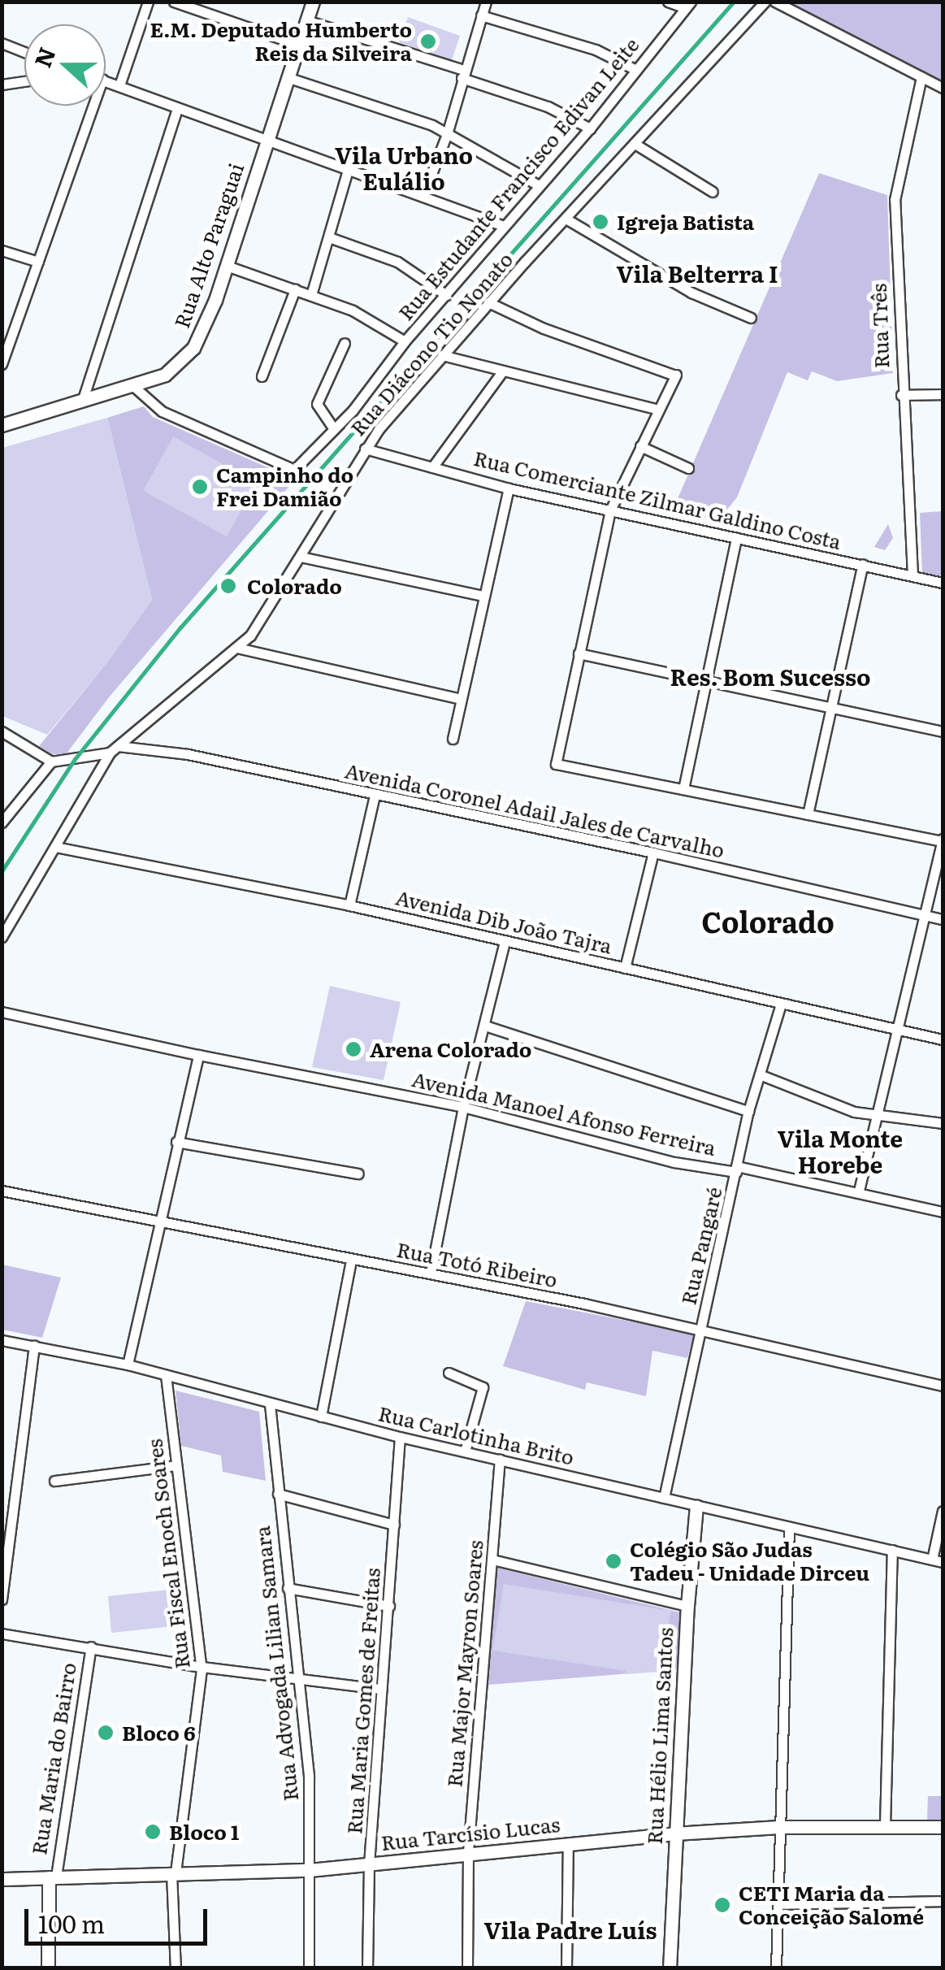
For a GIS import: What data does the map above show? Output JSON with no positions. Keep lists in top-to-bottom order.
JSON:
{
  "streets": {
    "street": [
      "Rua Estudante Francisco Edivan Leite",
      "Rua Alto Paraguai",
      "Rua Três",
      "Rua Diácono Tio Nonato",
      "Rua Comerciante Zilmar Galdino Costa",
      "Avenida Coronel Adail Jales de Carvalho",
      "Avenida Dib João Tajra",
      "Avenida Manoel Afonso Ferreira",
      "Rua Pangaré",
      "Rua Totó Ribeiro",
      "Rua Carlotinha Brito",
      "Rua Fiscal Enoch Soares",
      "Rua Advogada Lilian Samara",
      "Rua Major Mayron Soares",
      "Rua Maria Gomes de Freitas",
      "Rua Hélio Lima Santos",
      "Rua Maria do Bairro",
      "Rua Tarcísio Lucas"
    ]
  },
  "crossings": [
    ["Rua Três", "Rua Comerciante Zilmar Galdino Costa"],
    ["Rua Diácono Tio Nonato", "Rua Comerciante Zilmar Galdino Costa"],
    ["Rua Diácono Tio Nonato", "Avenida Coronel Adail Jales de Carvalho"],
    ["Rua Diácono Tio Nonato", "Avenida Dib João Tajra"],
    ["Avenida Dib João Tajra", "Rua Pangaré"],
    ["Avenida Manoel Afonso Ferreira", "Rua Pangaré"],
    ["Rua Pangaré", "Rua Totó Ribeiro"],
    ["Rua Pangaré", "Rua Carlotinha Brito"],
    ["Rua Carlotinha Brito", "Rua Fiscal Enoch Soares"],
    ["Rua Carlotinha Brito", "Rua Advogada Lilian Samara"],
    ["Rua Carlotinha Brito", "Rua Major Mayron Soares"],
    ["Rua Carlotinha Brito", "Rua Maria Gomes de Freitas"],
    ["Rua Carlotinha Brito", "Rua Hélio Lima Santos"],
    ["Rua Fiscal Enoch Soares", "Rua Tarcísio Lucas"],
    ["Rua Advogada Lilian Samara", "Rua Tarcísio Lucas"],
    ["Rua Major Mayron Soares", "Rua Tarcísio Lucas"],
    ["Rua Maria Gomes de Freitas", "Rua Tarcísio Lucas"],
    ["Rua Hélio Lima Santos", "Rua Tarcísio Lucas"],
    ["Rua Maria do Bairro", "Rua Tarcísio Lucas"]
  ],
  "districts": [
    "Vila Urbano Eulálio",
    "Vila Belterra I",
    "Res. Bom Sucesso",
    "Colorado",
    "Vila Monte Horebe",
    "Vila Padre Luís"
  ],
  "places": [
    "E.M. Deputado Humberto Reis da Silveira",
    "Igreja Batista",
    "Campinho do Frei Damião",
    "Colorado",
    "Arena Colorado",
    "Colégio São Judas Tadeu - Unidade Dirceu",
    "Bloco 6",
    "Bloco 1",
    "CETI Maria da Conceição Salomé"
  ],
  "scale_bar": "100 m",
  "north": "left"
}
